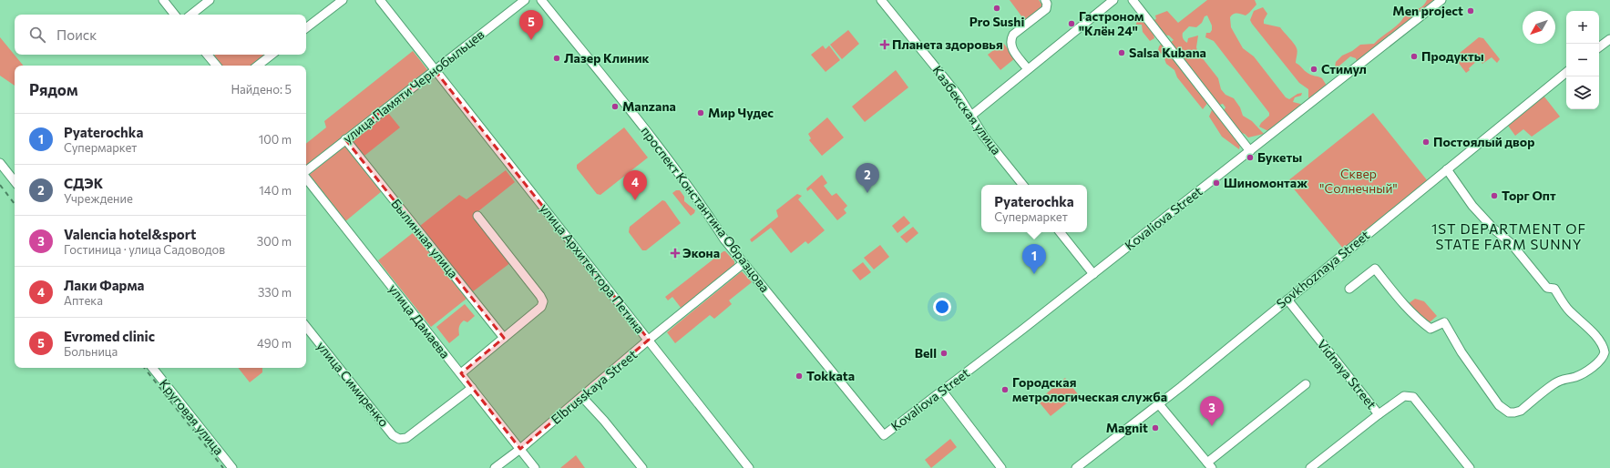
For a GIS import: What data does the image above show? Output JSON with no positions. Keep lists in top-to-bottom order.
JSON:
{
  "streets": {
    "street": [
      "улица Памяти Чернобыльцев",
      "Казбекская улица",
      "проспект Константина Образцова",
      "Kovaliova Street",
      "Былинная улица",
      "улица Архитектора Петина",
      "Sovkhoznaya Street",
      "улица Дамаева",
      "Vidnaya Street",
      "улица Симиренко",
      "Elbrusskaya Street",
      "Круговая улица"
    ]
  },
  "crossings": [
    ["улица Памяти Чернобыльцев", "Былинная улица"],
    ["улица Памяти Чернобыльцев", "улица Архитектора Петина"],
    ["проспект Константина Образцова", "Kovaliova Street"],
    ["проспект Константина Образцова", "Elbrusskaya Street"],
    ["улица Архитектора Петина", "Elbrusskaya Street"],
    ["Sovkhoznaya Street", "Vidnaya Street"],
    ["улица Дамаева", "улица Симиренко"],
    ["улица Дамаева", "Elbrusskaya Street"]
  ],
  "districts": ["1ST DEPARTMENT OF STATE FARM SUNNY"],
  "parks": ["Сквер \"Солнечный\""],
  "places": {
    "other": [
      "Pro Sushi",
      "Men project",
      "Гастроном \"Клён 24\"",
      "Salsa Kubana",
      "Продукты",
      "Лазер Клиник",
      "Стимул",
      "Manzana",
      "Мир Чудес",
      "Постоялый двор",
      "Букеты",
      "Шиномонтаж",
      "Торг Опт",
      "Bell",
      "Tokkata",
      "Городская метрологическая служба",
      "Magnit"
    ],
    "health": ["Планета здоровья", "Экона"]
  },
  "north": "bottom left",
  "page": {
    "pins": [
      "5",
      "2",
      "4",
      "1",
      "3"
    ],
    "map_buttons": ["+", "−"],
    "search": "Поиск",
    "heading": ["Рядом", "Найдено: 5"],
    "list": [
      {
        "mark": "1",
        "name": "Pyaterochka",
        "note": "Супермаркет",
        "value": "100 m"
      },
      {
        "mark": "2",
        "name": "СДЭК",
        "note": "Учреждение",
        "value": "140 m"
      },
      {
        "mark": "3",
        "name": "Valencia hotel&sport",
        "note": "Гостиница · улица Садоводов",
        "value": "300 m"
      },
      {
        "mark": "4",
        "name": "Лаки Фарма",
        "note": "Аптека",
        "value": "330 m"
      },
      {
        "mark": "5",
        "name": "Evromed clinic",
        "note": "Больница",
        "value": "490 m"
      }
    ],
    "popup": ["Pyaterochka", "Супермаркет"]
  }
}
